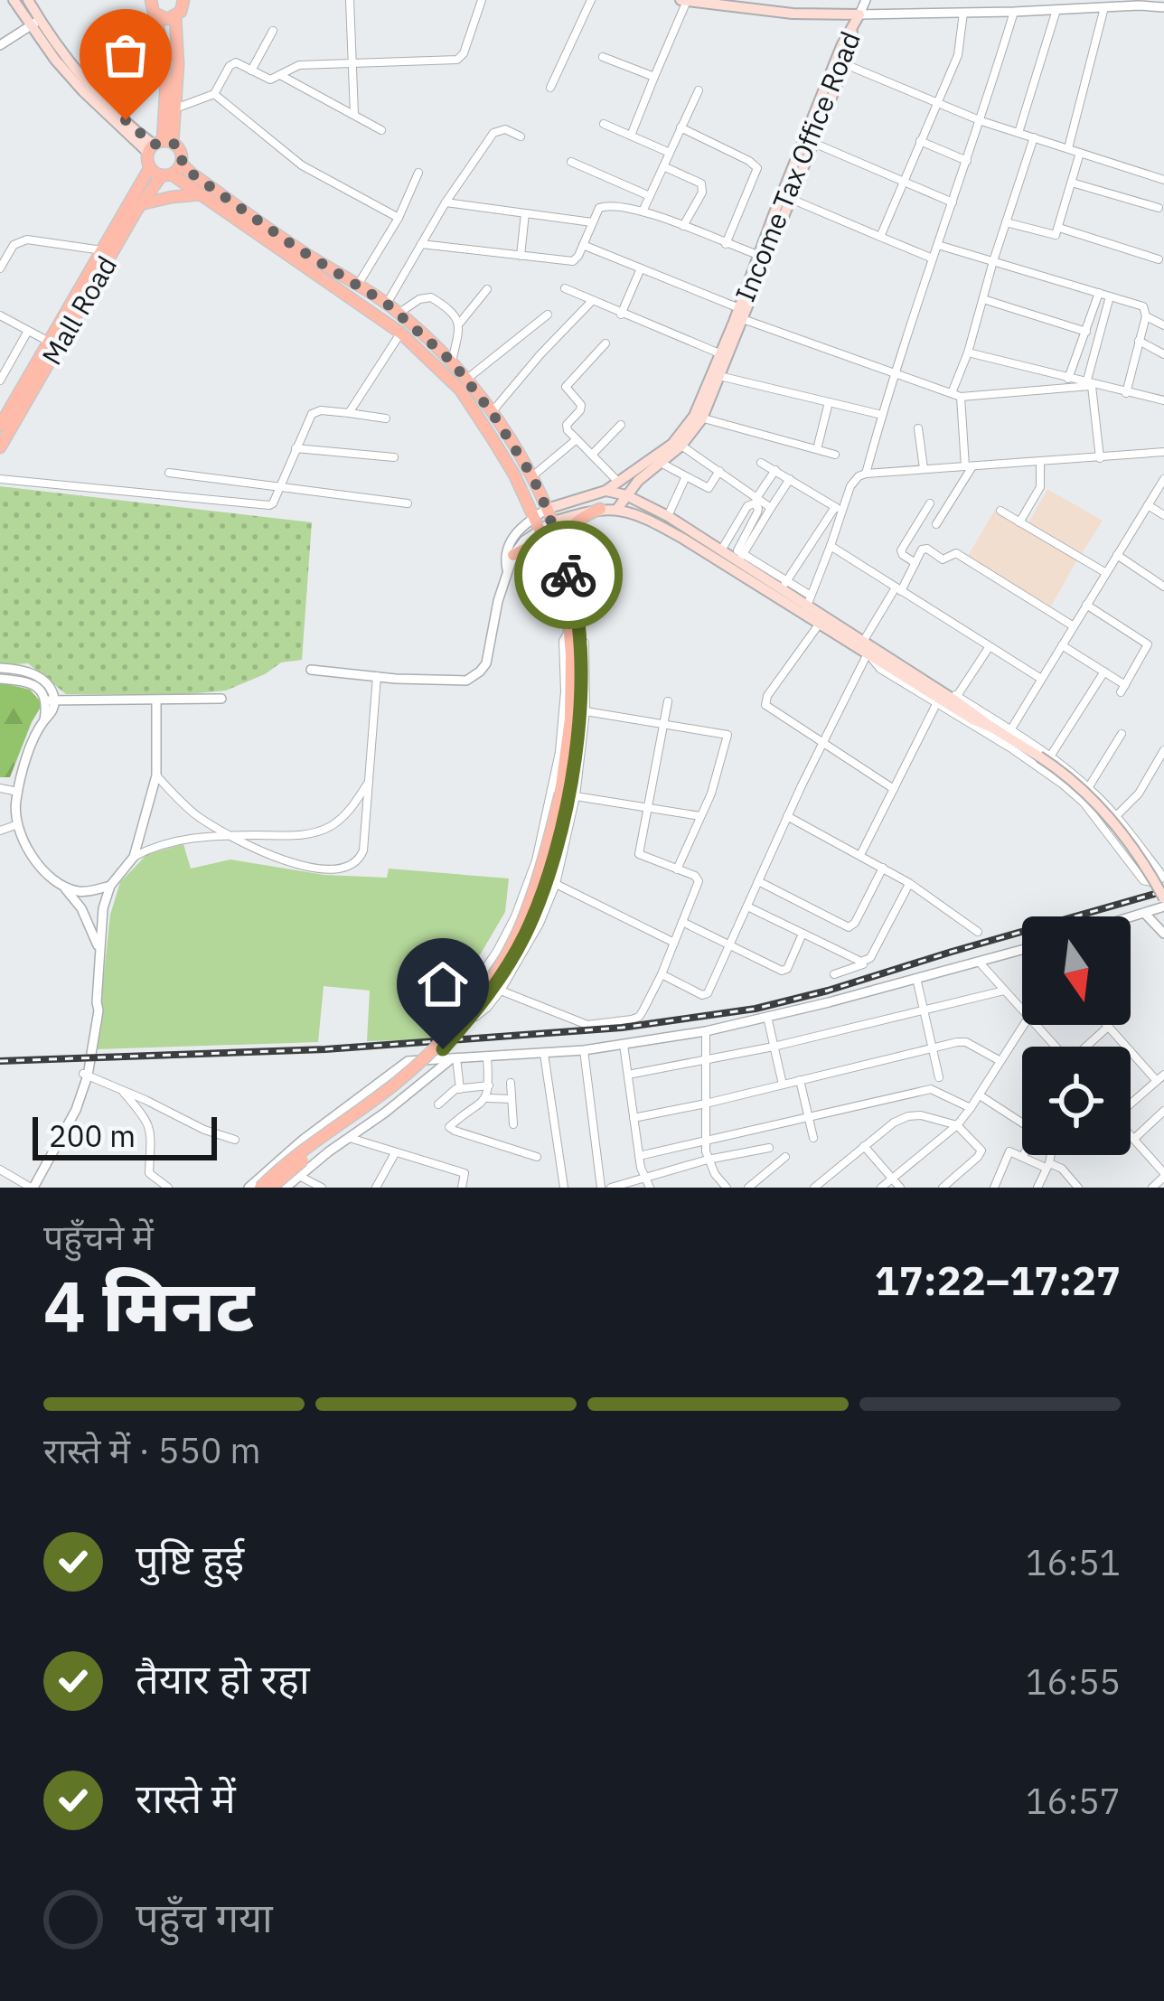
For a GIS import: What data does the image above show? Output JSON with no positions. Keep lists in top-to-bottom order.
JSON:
{
  "streets": {
    "main road": ["Income Tax Office Road", "Mall Road"]
  },
  "scale_bar": "200 m",
  "north": "bottom",
  "page": {
    "scale": "200 m",
    "heading": ["4 मिनट", "पहुँचने में", "17:22–17:27"],
    "bar": "रास्ते में · 550 m",
    "list": [
      ["पुष्टि हुई", "16:51"],
      ["तैयार हो रहा", "16:55"],
      ["रास्ते में", "16:57"],
      "पहुँच गया"
    ]
  }
}
